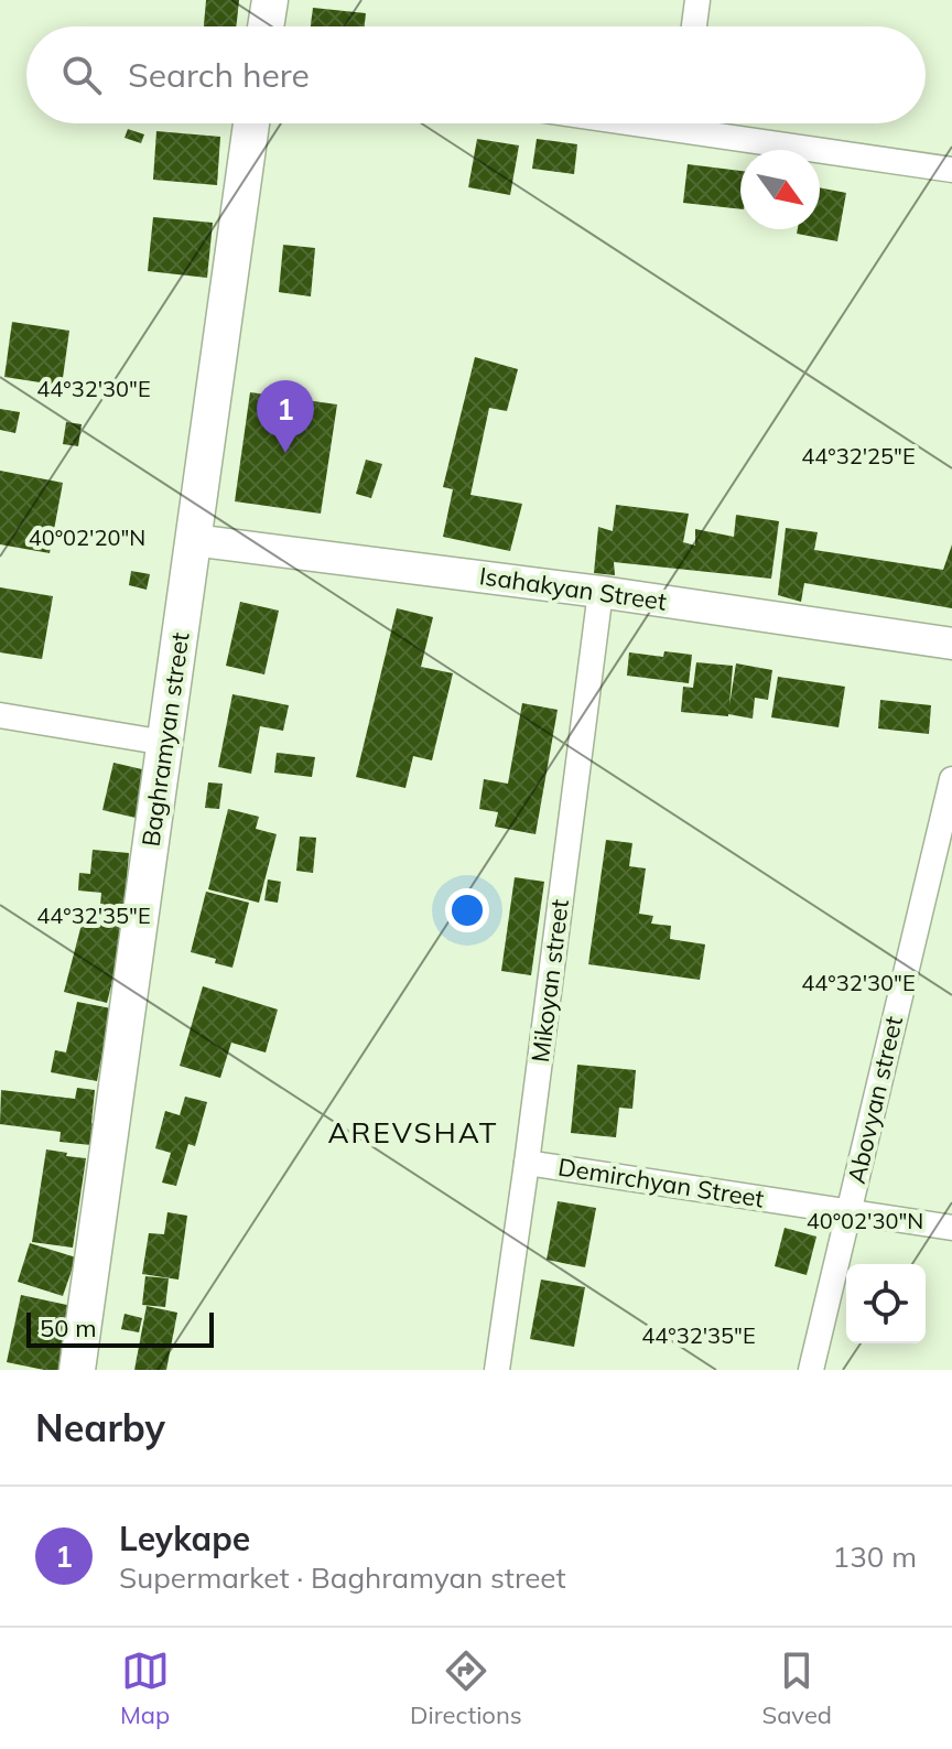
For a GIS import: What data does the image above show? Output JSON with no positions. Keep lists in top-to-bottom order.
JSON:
{
  "streets": {
    "main road": ["Baghramyan street"],
    "street": [
      "Isahakyan Street",
      "Mikoyan street",
      "Abovyan street",
      "Demirchyan Street"
    ]
  },
  "crossings": [
    ["Isahakyan Street", "Baghramyan street"],
    ["Isahakyan Street", "Mikoyan street"],
    ["Mikoyan street", "Demirchyan Street"],
    ["Abovyan street", "Demirchyan Street"]
  ],
  "districts": ["AREVSHAT"],
  "scale_bar": "50 m",
  "north": "bottom right",
  "page": {
    "search": "Search here",
    "pins": "1",
    "scale": "50 m",
    "heading": "Nearby",
    "list": [
      {
        "mark": "1",
        "name": "Leykape",
        "note": "Supermarket · Baghramyan street",
        "value": "130 m"
      }
    ],
    "nav": ["Map", "Directions", "Saved"]
  },
  "coordinates": [
    "44°32'30\"E",
    "44°32'25\"E",
    "40°02'20\"N",
    "44°32'35\"E",
    "40°02'30\"N"
  ]
}
